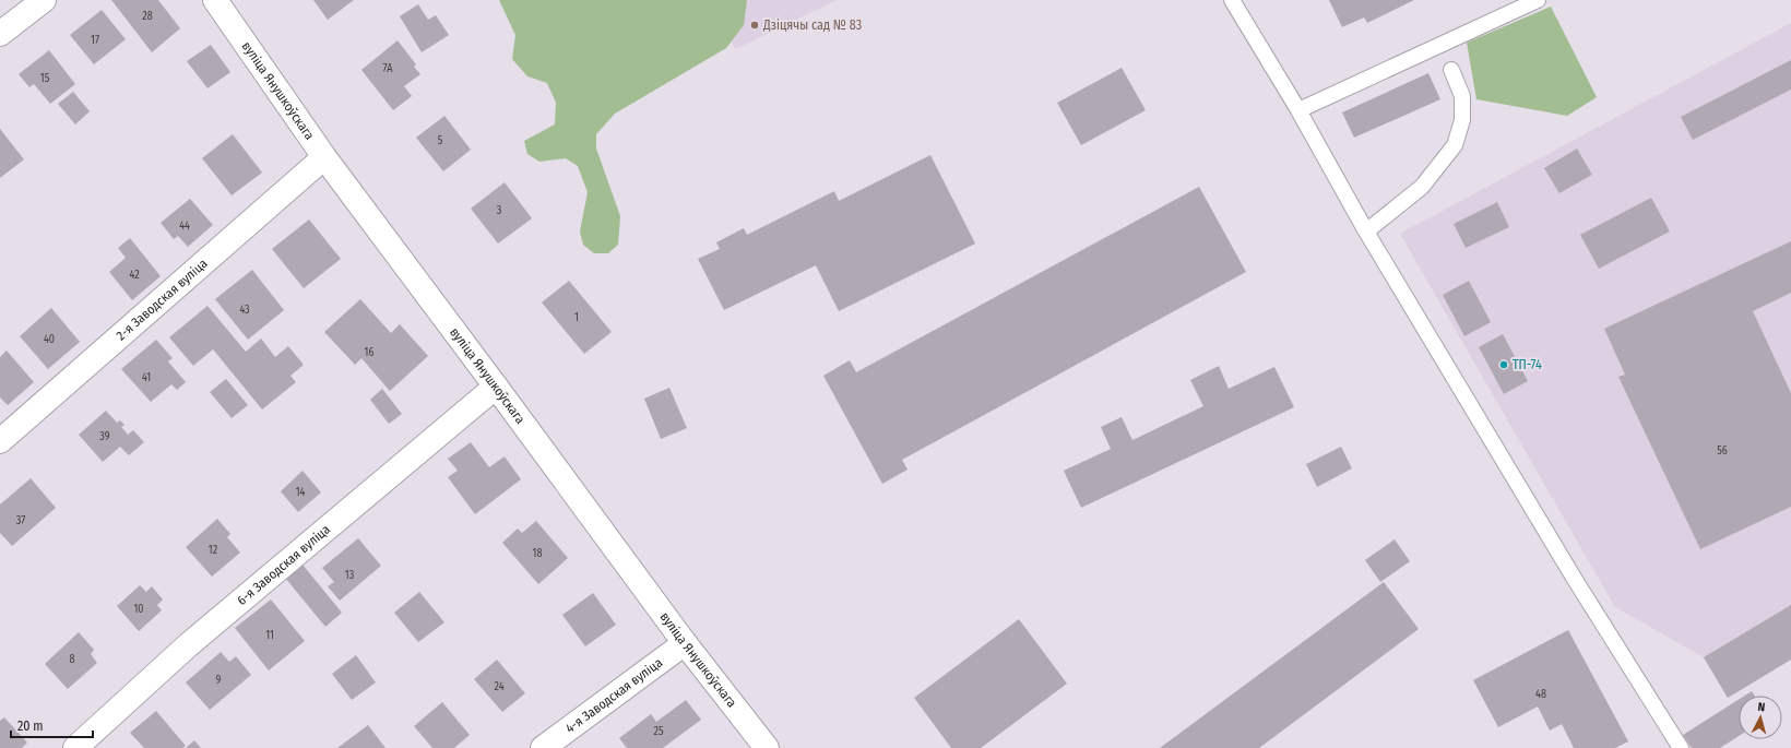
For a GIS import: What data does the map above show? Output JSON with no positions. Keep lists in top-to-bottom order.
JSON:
{
  "streets": {
    "street": [
      "вуліца Янушкоўскага",
      "2-я Заводская вуліца",
      "6-я Заводская вуліца",
      "4-я Заводская вуліца"
    ]
  },
  "crossings": [
    ["вуліца Янушкоўскага", "2-я Заводская вуліца"],
    ["вуліца Янушкоўскага", "6-я Заводская вуліца"],
    ["вуліца Янушкоўскага", "4-я Заводская вуліца"]
  ],
  "places": ["Дзіцячы сад № 83", "ТП-74"],
  "house_numbers": [
    "28",
    "17",
    "7А",
    "15",
    "5",
    "3",
    "44",
    "42",
    "43",
    "1",
    "40",
    "16",
    "41",
    "39",
    "56",
    "14",
    "37",
    "12",
    "18",
    "13",
    "10",
    "11",
    "8",
    "9",
    "24",
    "48",
    "25"
  ],
  "scale_bar": "20 m",
  "north": "top"
}
